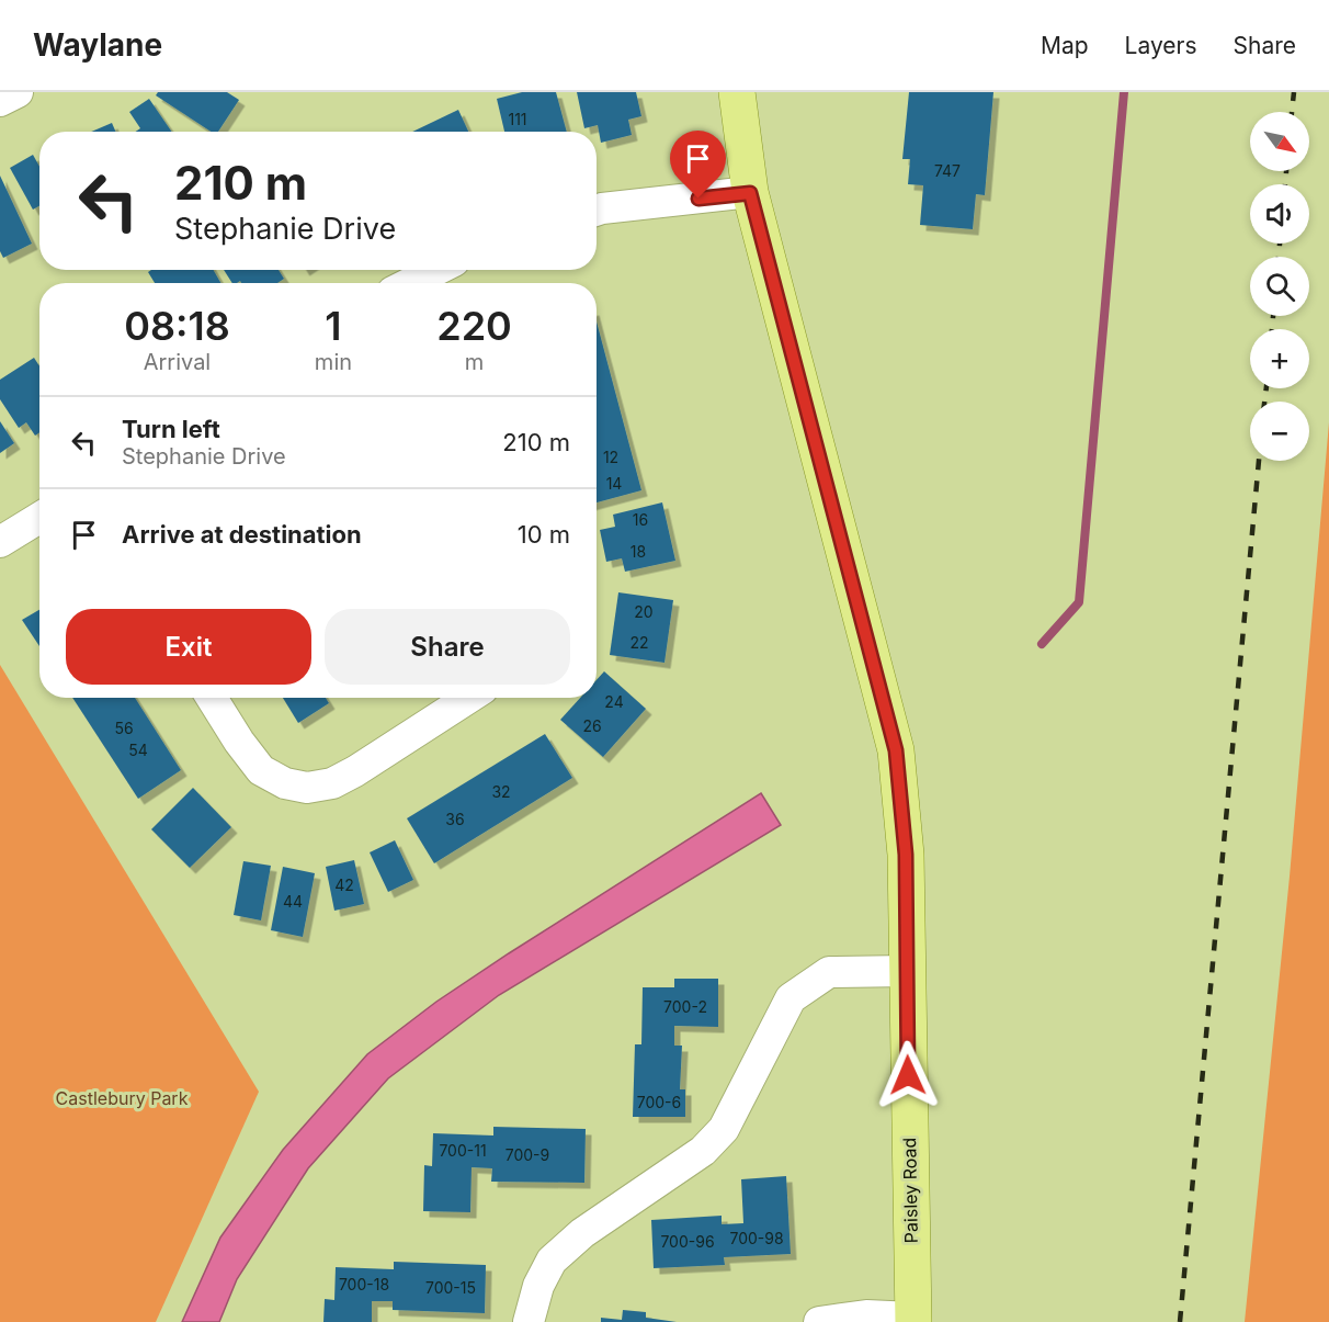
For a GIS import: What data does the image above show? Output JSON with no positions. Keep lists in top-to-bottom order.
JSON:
{
  "streets": {
    "main road": ["Paisley Road"]
  },
  "parks": ["Castlebury Park"],
  "house_numbers": [
    "111",
    "747",
    "12",
    "14",
    "16",
    "18",
    "20",
    "22",
    "24",
    "26",
    "56",
    "54",
    "32",
    "36",
    "42",
    "44",
    "700-2",
    "700-6",
    "700-11",
    "700-9",
    "700-98",
    "700-96",
    "700-18",
    "700-15"
  ],
  "north": "bottom right",
  "page": {
    "header": "Waylane",
    "nav": ["Map", "Layers", "Share"],
    "map_buttons": ["+", "−"],
    "turn": ["210 m", "Stephanie Drive"],
    "eta": [
      "08:18",
      "Arrival",
      "1",
      "min",
      "220",
      "m"
    ],
    "list": [
      {
        "name": "Turn left",
        "note": "Stephanie Drive",
        "value": "210 m"
      },
      {
        "name": "Arrive at destination",
        "value": "10 m"
      }
    ],
    "buttons": ["Exit", "Share"]
  }
}
